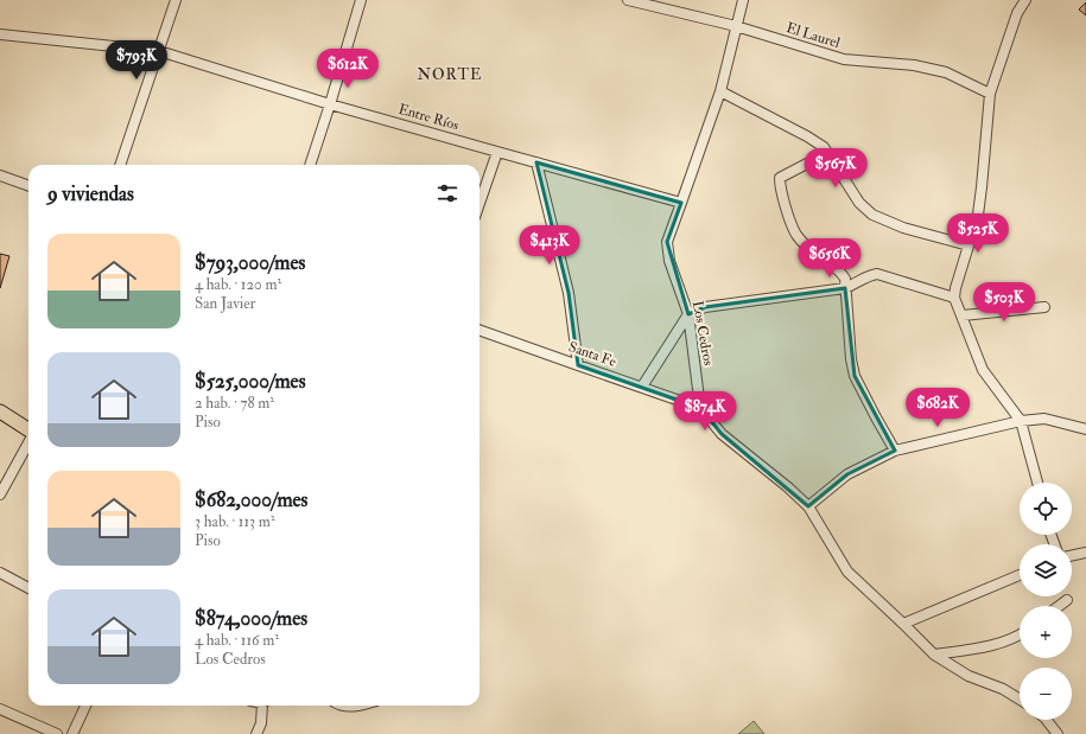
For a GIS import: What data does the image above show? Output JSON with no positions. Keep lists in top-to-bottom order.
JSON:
{
  "streets": {
    "street": [
      "El Laurel",
      "Entre Ríos",
      "Los Cedros",
      "Santa Fe"
    ]
  },
  "crossings": [
    ["El Laurel", "Los Cedros"],
    ["Entre Ríos", "Los Cedros"],
    ["Los Cedros", "Santa Fe"]
  ],
  "districts": ["NORTE"],
  "page": {
    "price": [
      "$793K",
      "$612K",
      "$567K",
      "$525K",
      "$413K",
      "$656K",
      "$503K",
      "$682K",
      "$874K"
    ],
    "heading": "9 viviendas",
    "list": [
      {
        "name": "$793,000/mes",
        "note": "4 hab. · 120 m² · San Javier"
      },
      {
        "name": "$525,000/mes",
        "note": "2 hab. · 78 m² · Piso"
      },
      {
        "name": "$682,000/mes",
        "note": "3 hab. · 113 m² · Piso"
      },
      {
        "name": "$874,000/mes",
        "note": "4 hab. · 116 m² · Los Cedros"
      }
    ],
    "map_buttons": ["+", "−"]
  }
}
